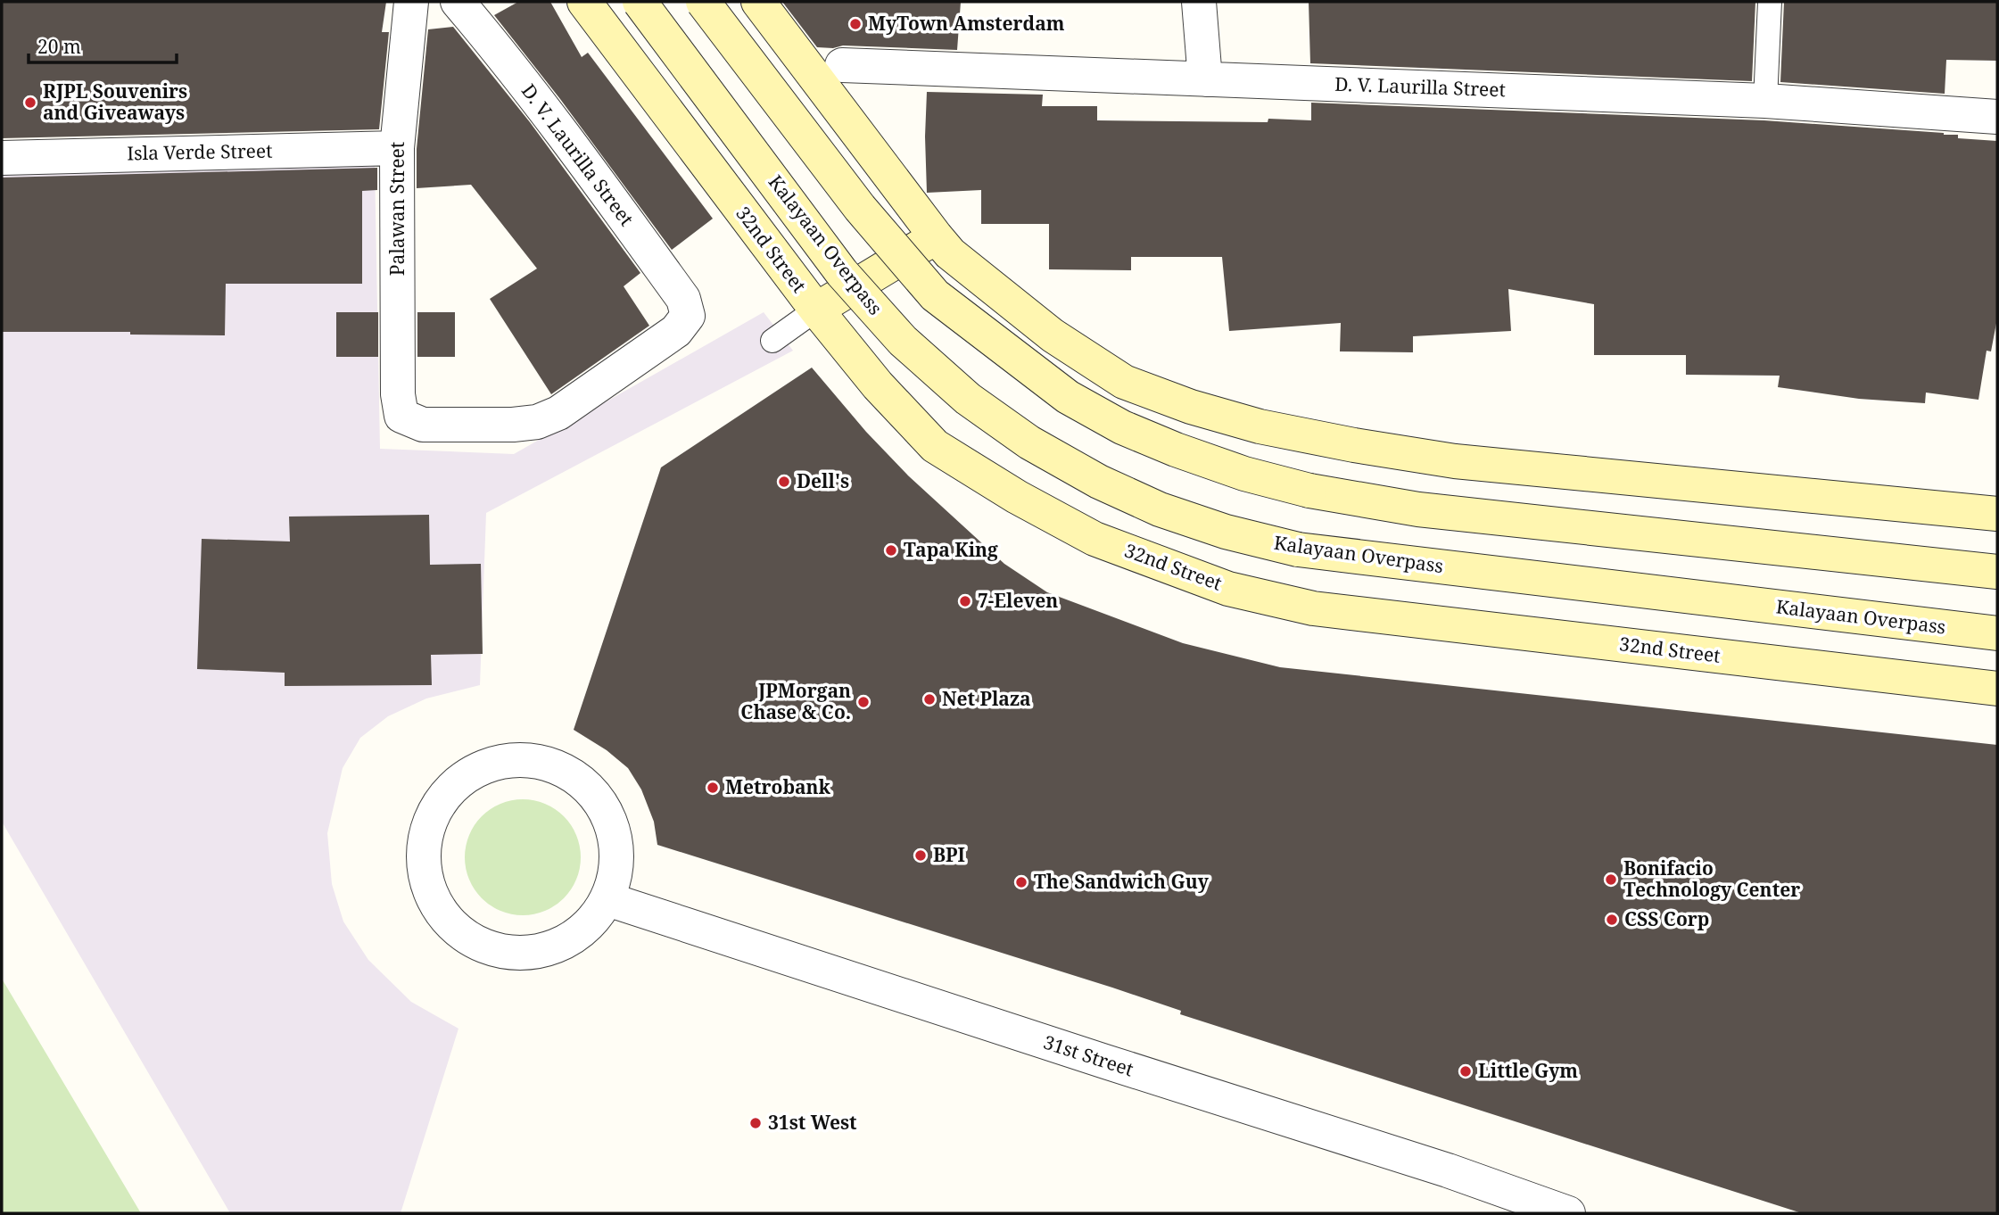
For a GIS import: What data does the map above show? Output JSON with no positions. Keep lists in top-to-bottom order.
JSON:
{
  "streets": {
    "main road": ["Kalayaan Overpass", "32nd Street"],
    "street": [
      "D. V. Laurilla Street",
      "Isla Verde Street",
      "Palawan Street",
      "31st Street"
    ]
  },
  "crossings": [
    ["D. V. Laurilla Street", "Palawan Street"],
    ["Isla Verde Street", "Palawan Street"]
  ],
  "places": [
    "MyTown Amsterdam",
    "RJPL Souvenirs and Giveaways",
    "Dell's",
    "Tapa King",
    "7-Eleven",
    "Net Plaza",
    "JPMorgan Chase & Co.",
    "Metrobank",
    "BPI",
    "Bonifacio Technology Center",
    "The Sandwich Guy",
    "CSS Corp",
    "Little Gym",
    "31st West"
  ],
  "scale_bar": "20 m"
}
